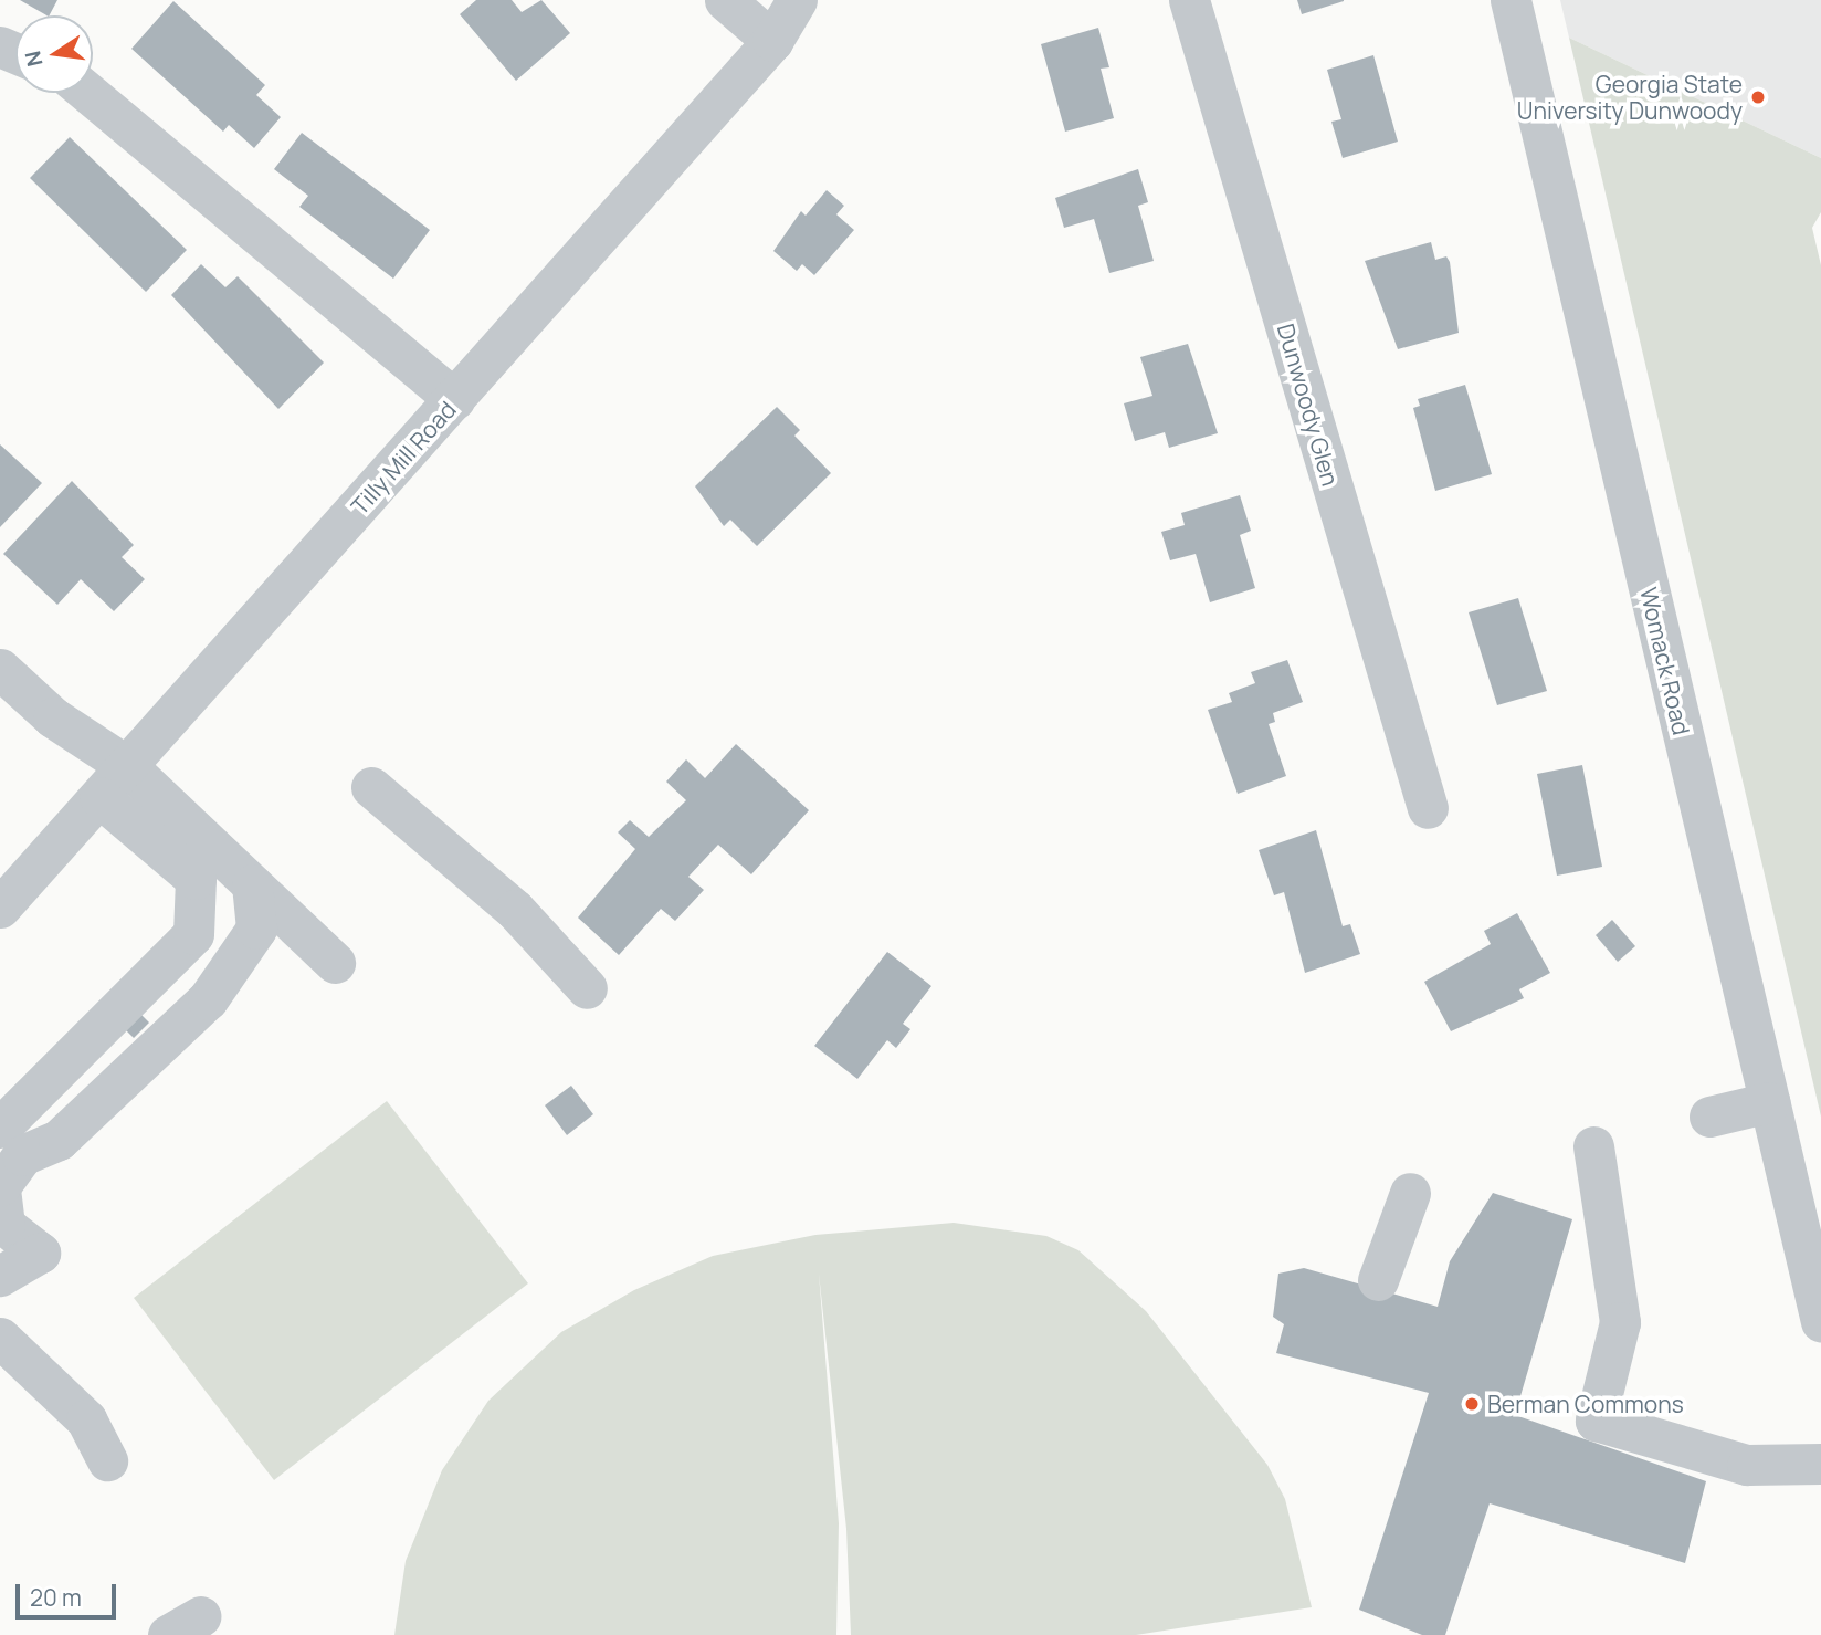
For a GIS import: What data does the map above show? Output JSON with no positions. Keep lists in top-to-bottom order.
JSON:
{
  "streets": {
    "street": ["Dunwoody Glen", "Tilly Mill Road", "Womack Road"]
  },
  "places": ["Georgia State University Dunwoody", "Berman Commons"],
  "scale_bar": "20 m",
  "north": "left"
}
